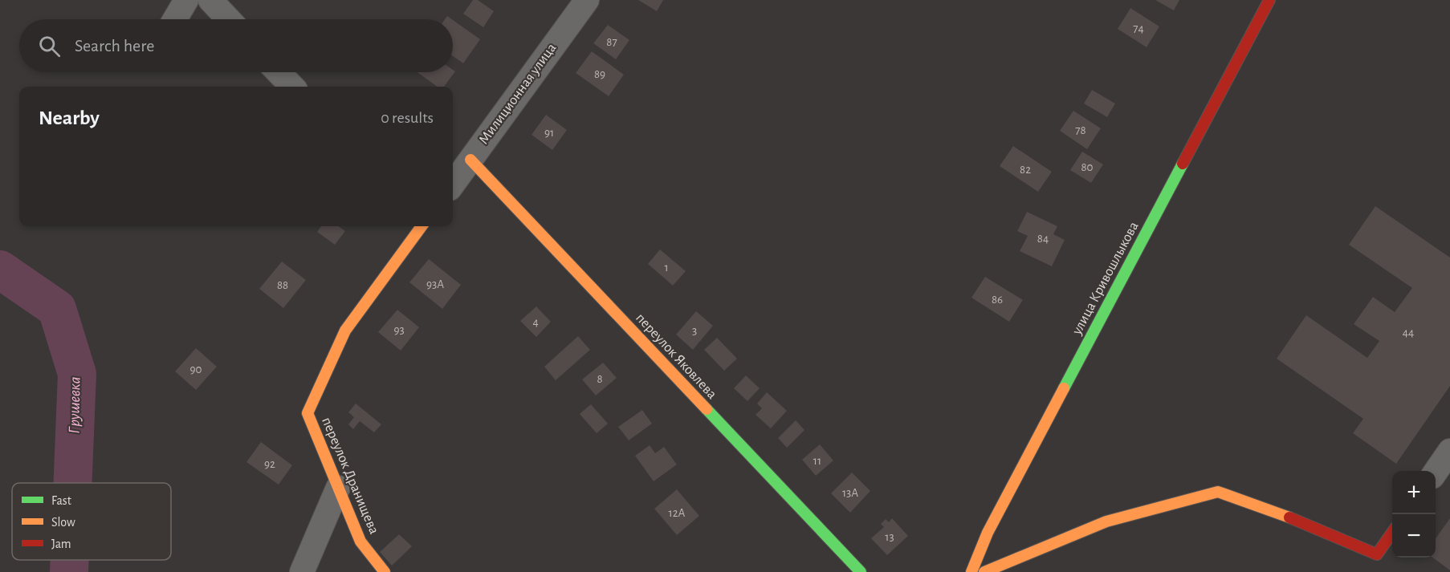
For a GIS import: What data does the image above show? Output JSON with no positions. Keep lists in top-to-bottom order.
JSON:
{
  "streets": {
    "street": [
      "Милиционная улица",
      "улица Кривошлыкова",
      "переулок Яковлева",
      "переулок Дранищева"
    ]
  },
  "crossings": [
    ["Милиционная улица", "переулок Яковлева"]
  ],
  "water": ["Грушевка"],
  "house_numbers": [
    "74",
    "87",
    "89",
    "78",
    "91",
    "80",
    "82",
    "84",
    "1",
    "93А",
    "88",
    "86",
    "4",
    "93",
    "3",
    "44",
    "90",
    "8",
    "11",
    "92",
    "13А",
    "12А",
    "13"
  ],
  "legend": ["Fast", "Slow", "Jam"],
  "page": {
    "search": "Search here",
    "heading": ["Nearby", "0 results"],
    "map_buttons": ["+", "−"]
  }
}
